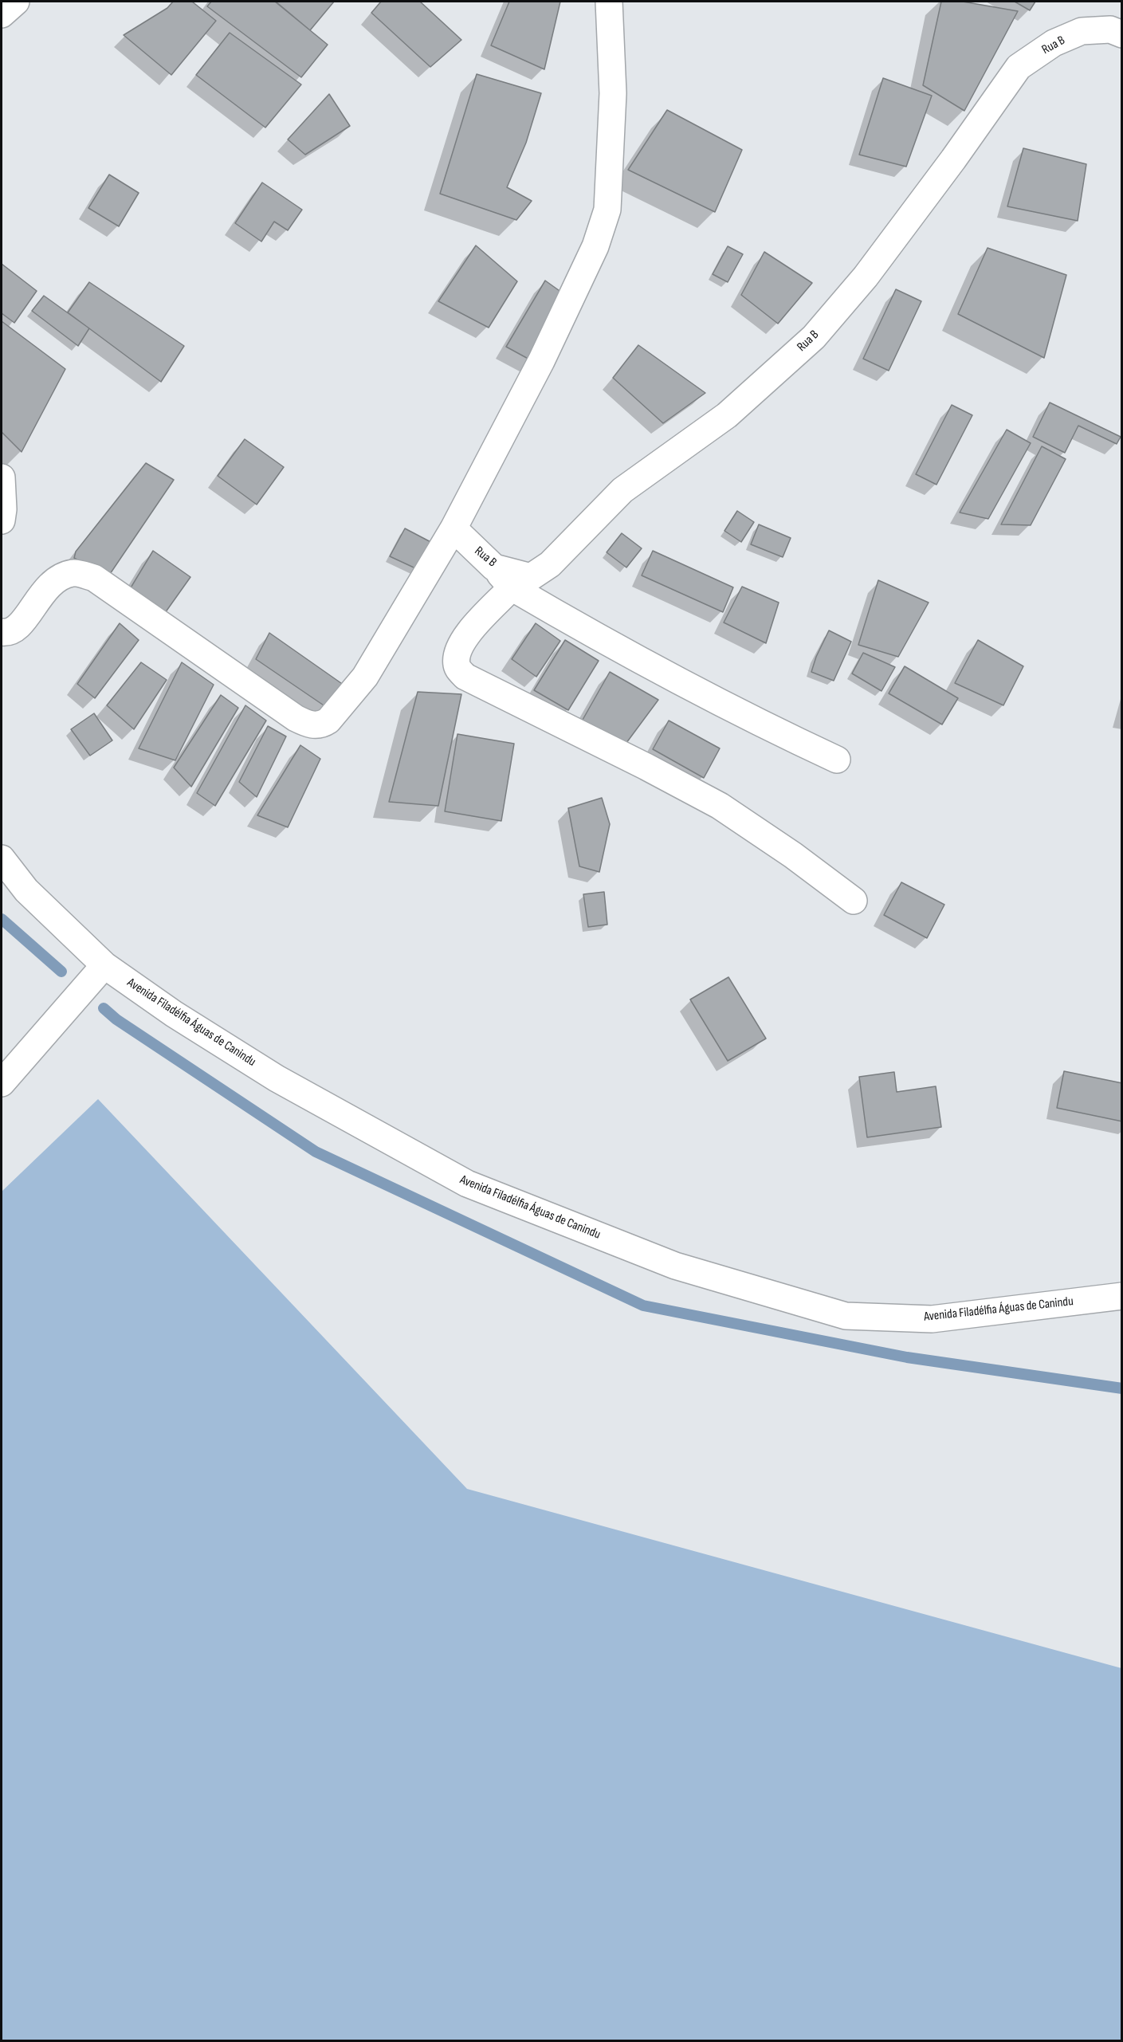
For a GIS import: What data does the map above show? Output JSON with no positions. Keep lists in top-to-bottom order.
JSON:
{
  "streets": {
    "street": ["Rua B", "Avenida Filadélfia Águas de Canindu"]
  }
}
